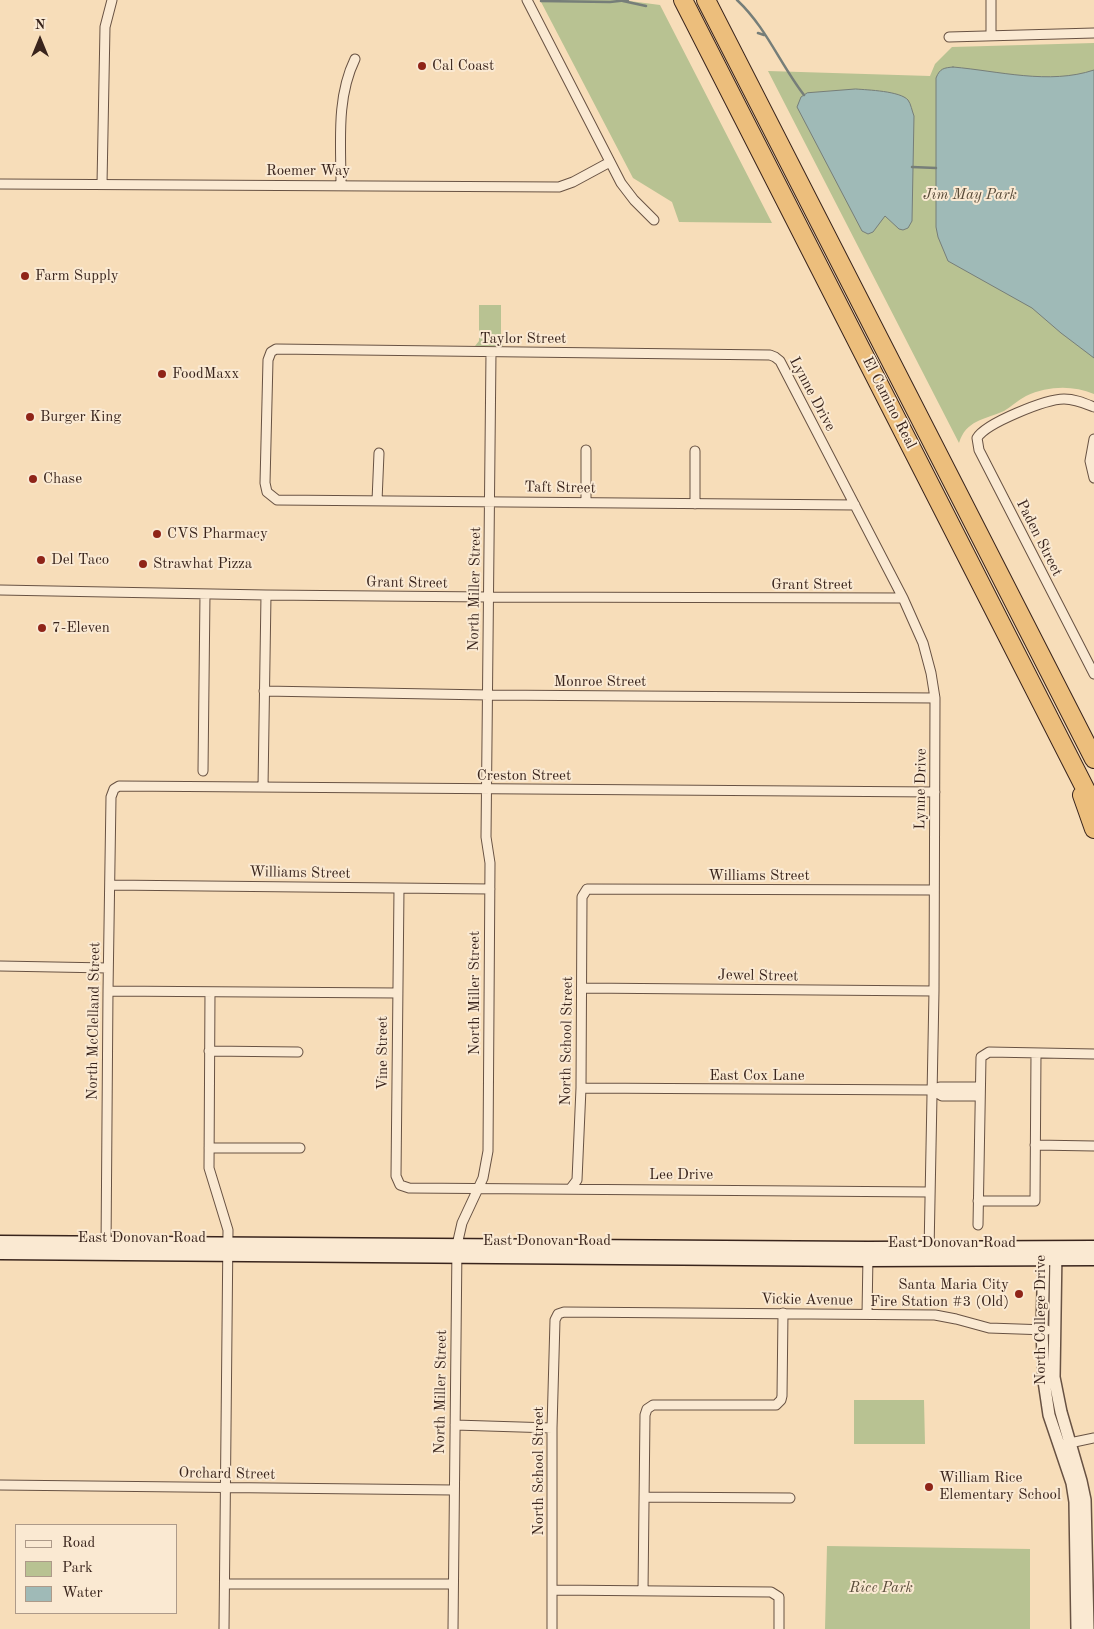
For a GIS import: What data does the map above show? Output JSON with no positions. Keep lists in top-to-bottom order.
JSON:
{
  "streets": {
    "highway": ["El Camino Real"],
    "main road": ["East Donovan Road"],
    "street": [
      "Roemer Way",
      "Taylor Street",
      "Lynne Drive",
      "Taft Street",
      "Paden Street",
      "Grant Street",
      "North Miller Street",
      "Monroe Street",
      "Creston Street",
      "Williams Street",
      "Jewel Street",
      "North McClelland Street",
      "North School Street",
      "Vine Street",
      "East Cox Lane",
      "Lee Drive",
      "Vickie Avenue",
      "North College Drive",
      "Orchard Street"
    ]
  },
  "crossings": [
    ["Taylor Street", "Lynne Drive"],
    ["Taylor Street", "Taft Street"],
    ["Taylor Street", "North Miller Street"],
    ["Lynne Drive", "Taft Street"],
    ["Lynne Drive", "Grant Street"],
    ["Lynne Drive", "Monroe Street"],
    ["Lynne Drive", "Creston Street"],
    ["Lynne Drive", "Williams Street"],
    ["Lynne Drive", "Jewel Street"],
    ["Lynne Drive", "East Cox Lane"],
    ["Lynne Drive", "Lee Drive"],
    ["Lynne Drive", "East Donovan Road"],
    ["Taft Street", "North Miller Street"],
    ["Grant Street", "North Miller Street"],
    ["North Miller Street", "Monroe Street"],
    ["North Miller Street", "Creston Street"],
    ["North Miller Street", "Williams Street"],
    ["North Miller Street", "Lee Drive"],
    ["North Miller Street", "East Donovan Road"],
    ["North Miller Street", "Orchard Street"],
    ["Creston Street", "North McClelland Street"],
    ["Williams Street", "North McClelland Street"],
    ["Williams Street", "North School Street"],
    ["Williams Street", "Vine Street"],
    ["Jewel Street", "North School Street"],
    ["North McClelland Street", "East Donovan Road"],
    ["North School Street", "East Cox Lane"],
    ["North School Street", "Lee Drive"],
    ["North School Street", "Vickie Avenue"],
    ["Vine Street", "Lee Drive"],
    ["East Donovan Road", "North College Drive"],
    ["Vickie Avenue", "North College Drive"]
  ],
  "parks": ["Jim May Park", "Rice Park"],
  "places": [
    "Cal Coast",
    "Farm Supply",
    "FoodMaxx",
    "Burger King",
    "Chase",
    "CVS Pharmacy",
    "Del Taco",
    "Strawhat Pizza",
    "7-Eleven",
    "Santa Maria City Fire Station #3 (Old)",
    "William Rice Elementary School"
  ],
  "legend": ["Road", "Park", "Water"],
  "north": "top"
}
